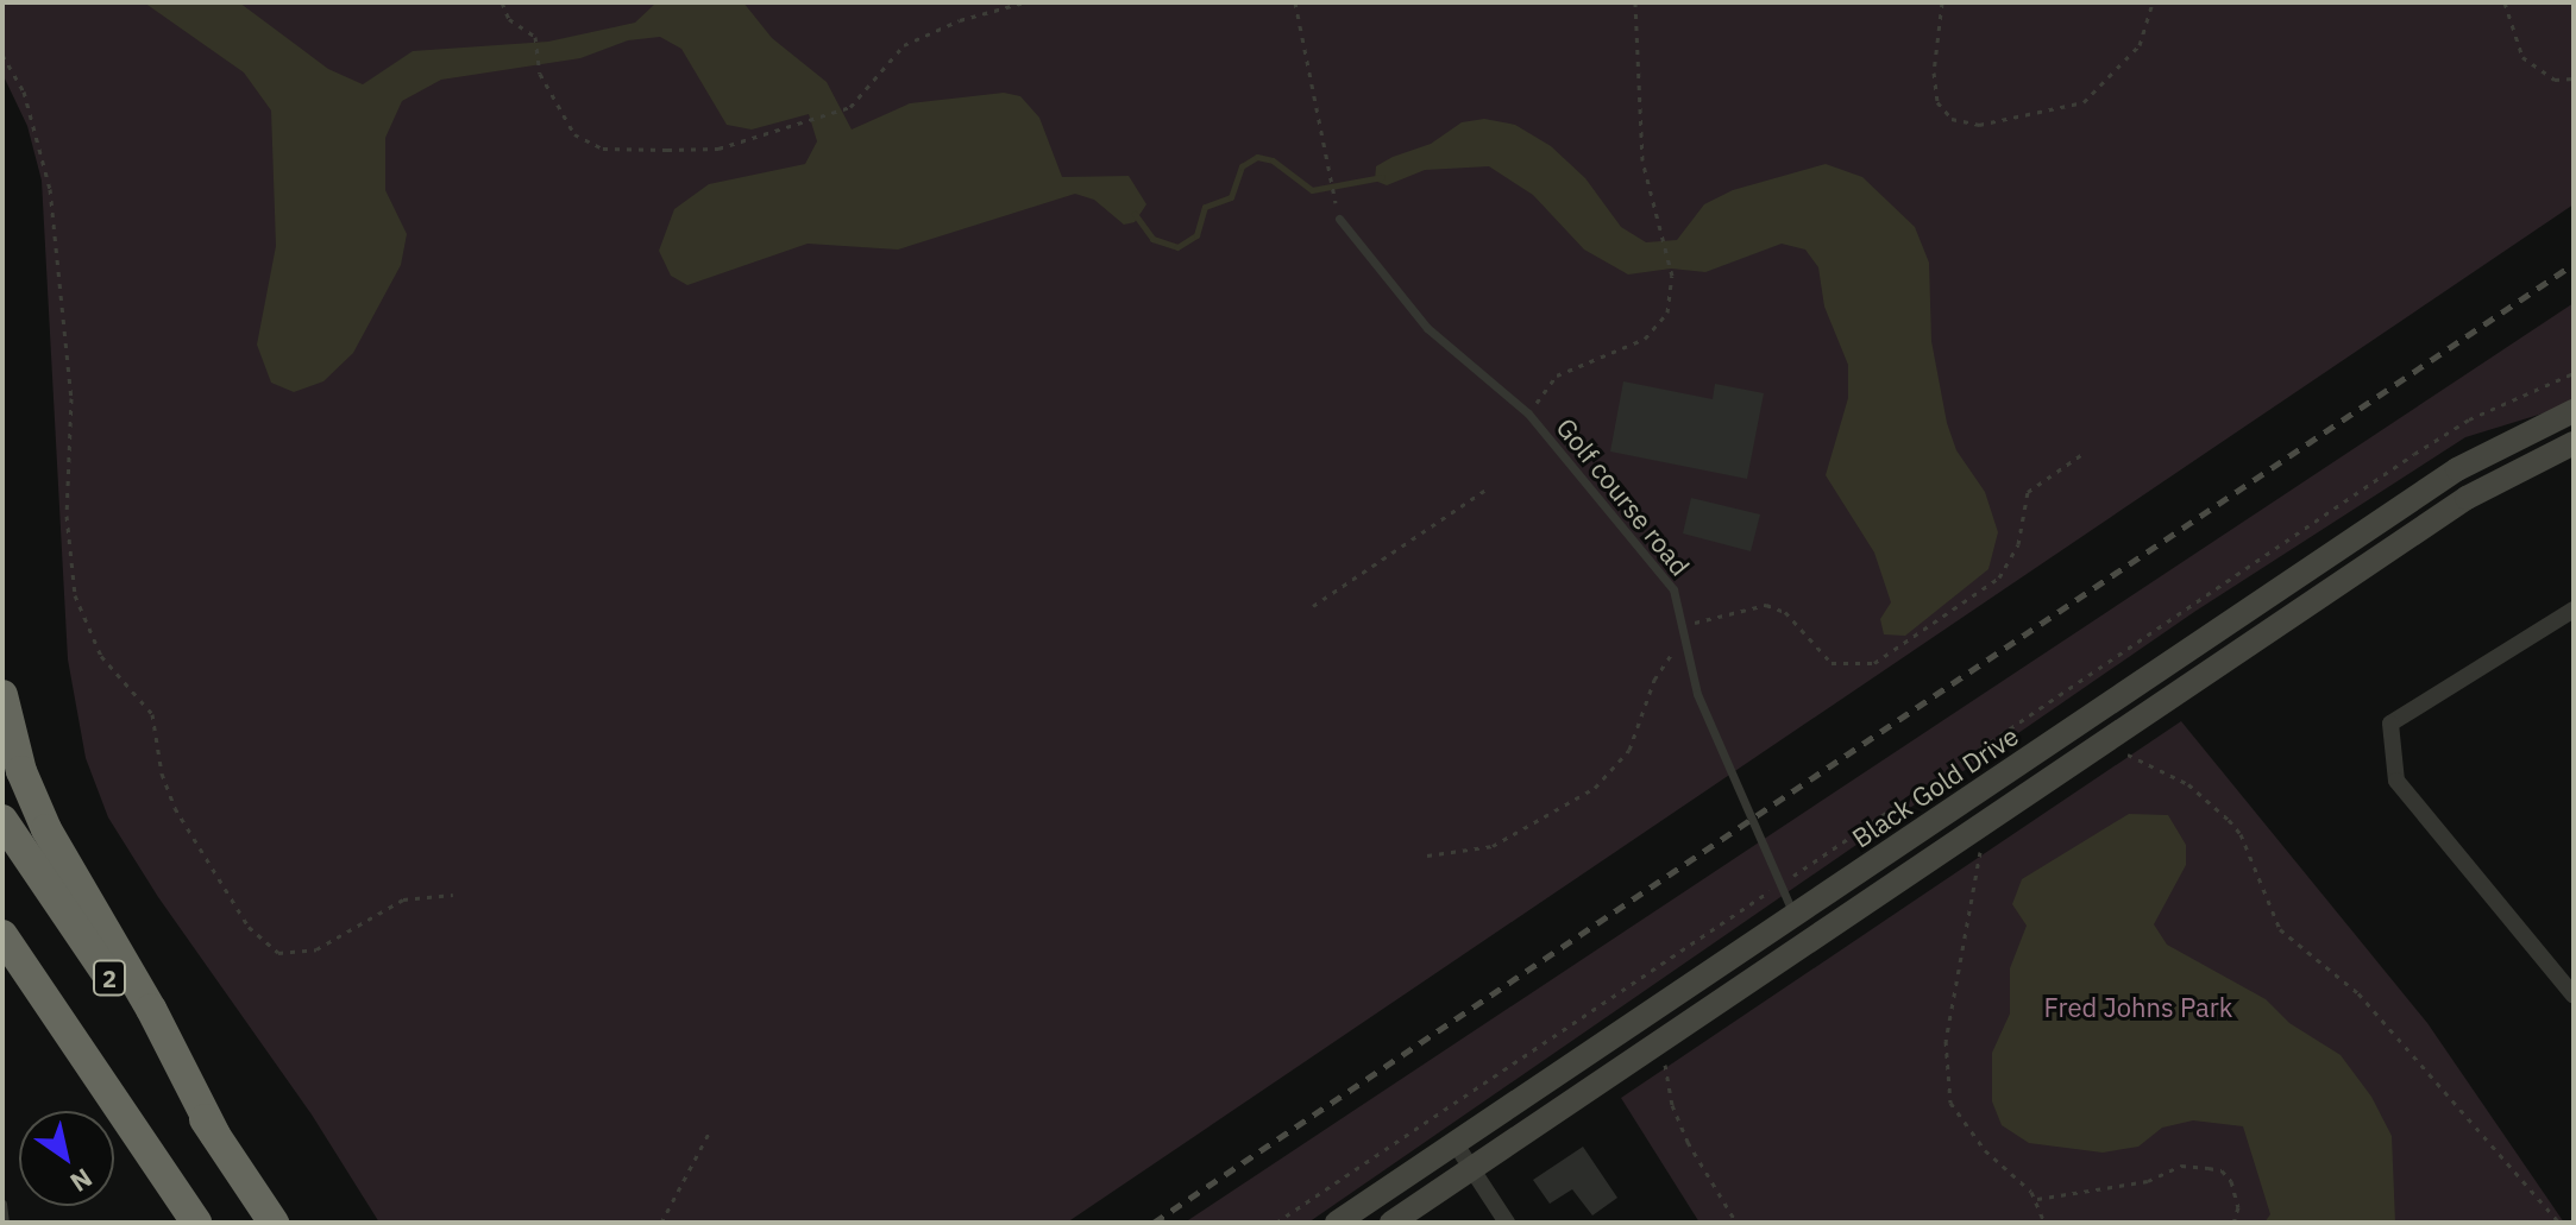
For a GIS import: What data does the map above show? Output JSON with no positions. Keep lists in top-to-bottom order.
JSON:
{
  "streets": {
    "highway": ["2"],
    "main road": ["Black Gold Drive"],
    "lane": ["Golf course road"]
  },
  "crossings": [
    ["Golf course road", "Black Gold Drive"]
  ],
  "parks": ["Fred Johns Park"],
  "north": "bottom right"
}
